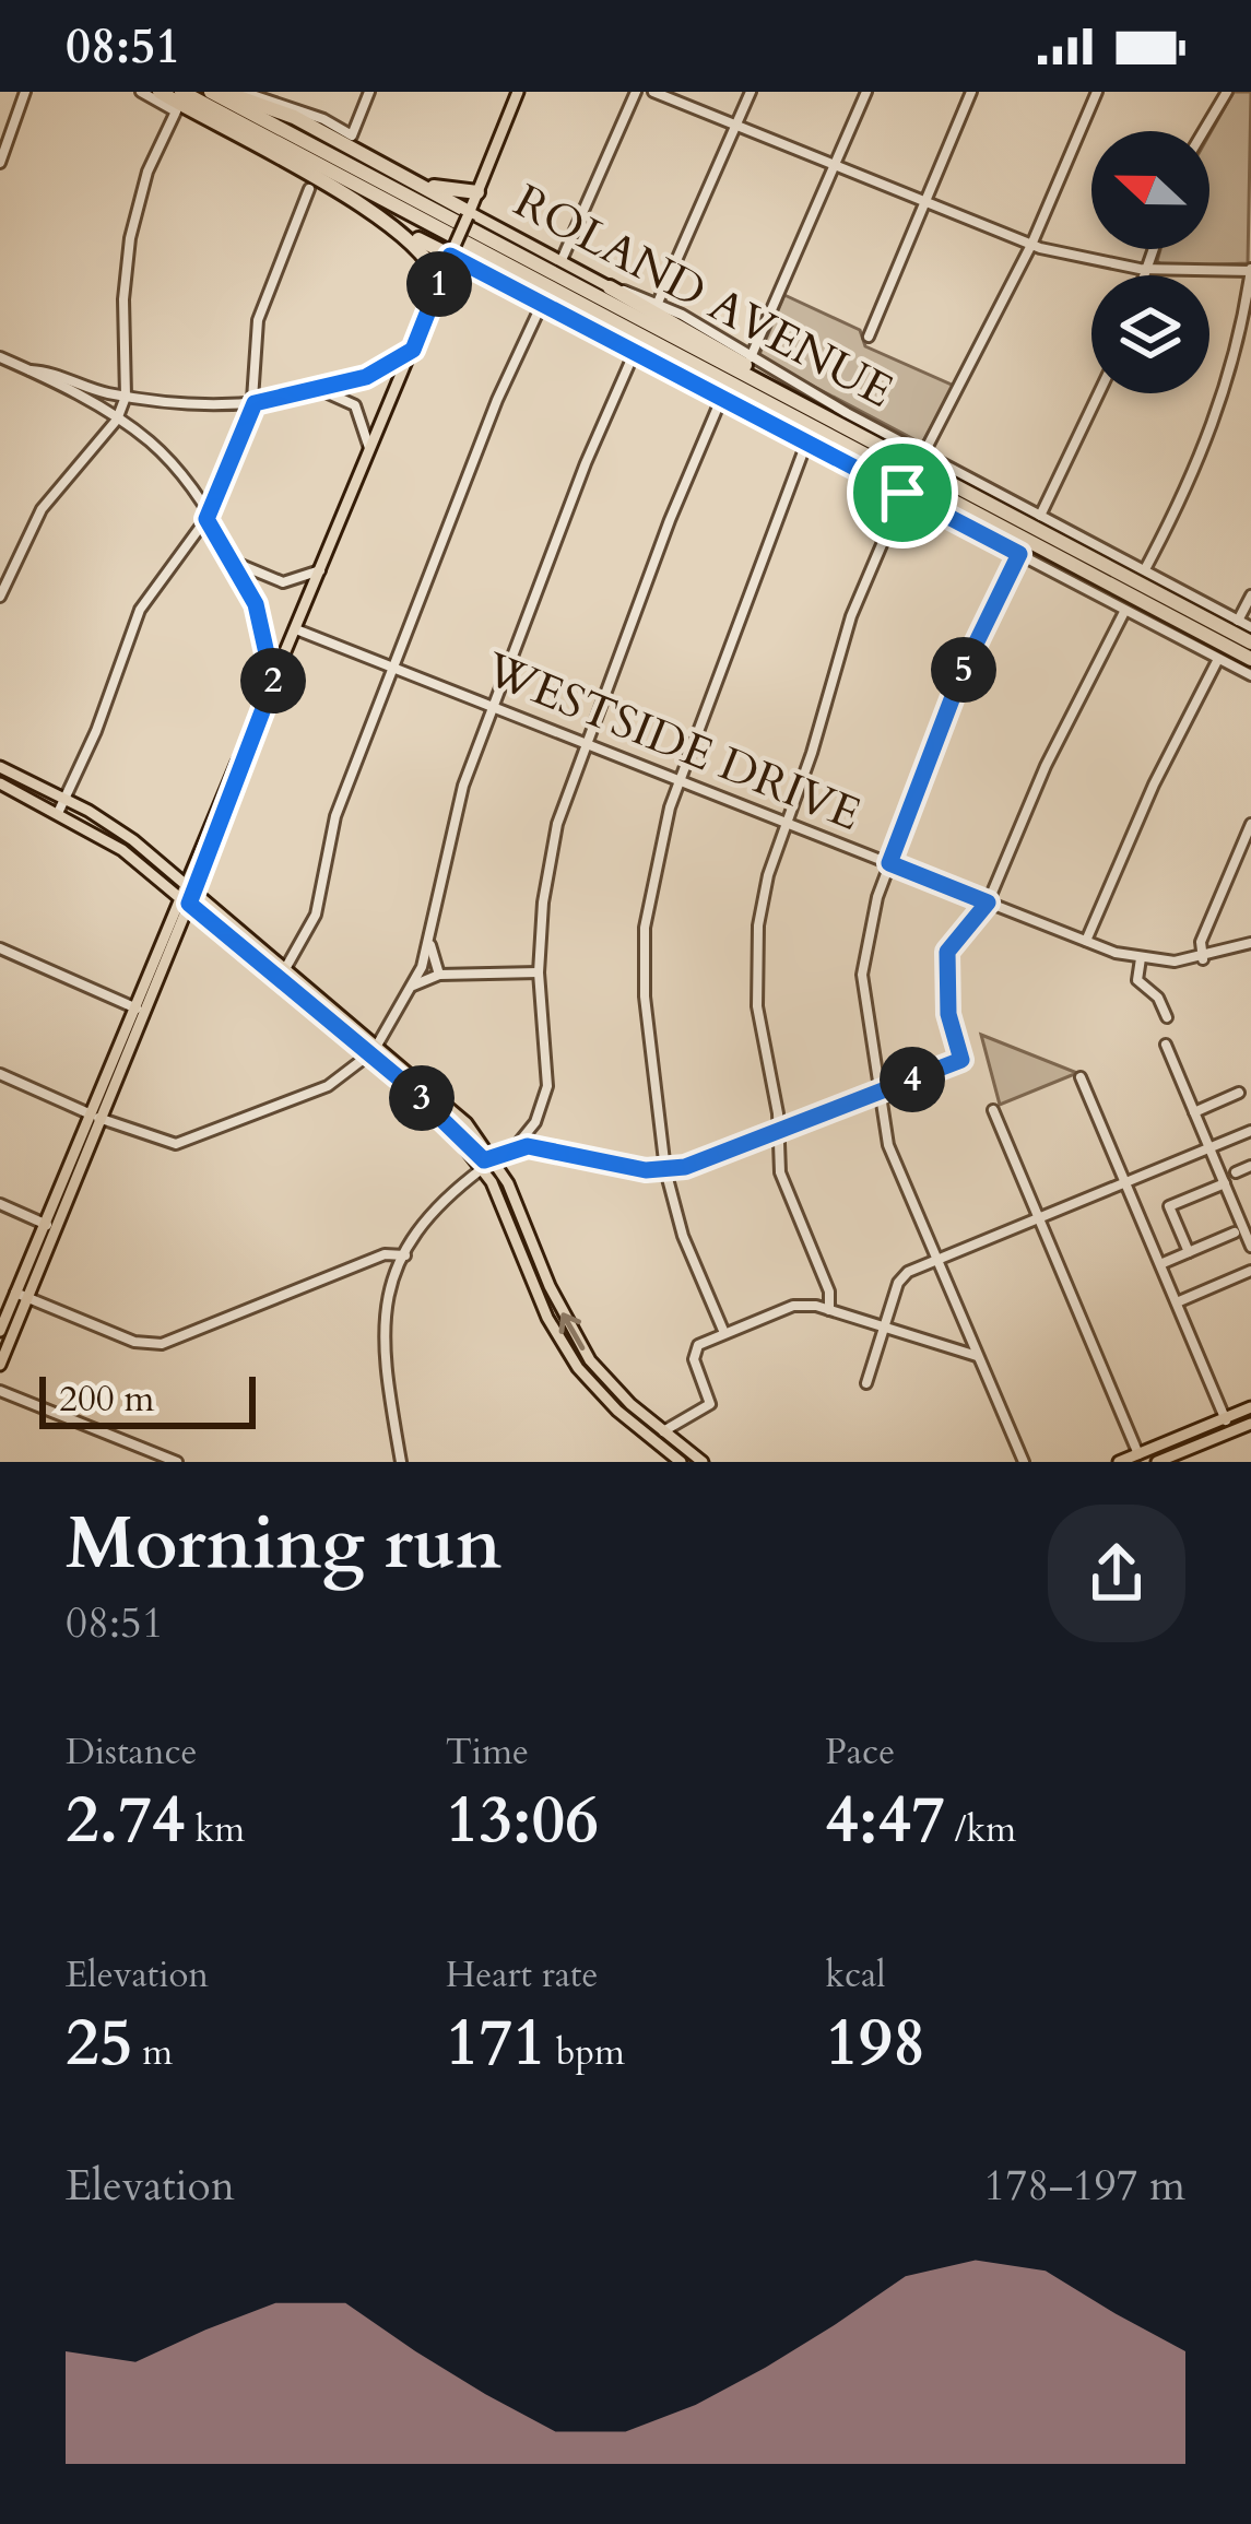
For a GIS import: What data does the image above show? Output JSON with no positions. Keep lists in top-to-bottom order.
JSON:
{
  "streets": {
    "main road": ["ROLAND AVENUE"],
    "street": ["WESTSIDE DRIVE"]
  },
  "scale_bar": "200 m",
  "north": "left",
  "page": {
    "status": "08:51",
    "pins": [
      "1",
      "5",
      "2",
      "4",
      "3"
    ],
    "scale": "200 m",
    "heading": ["Morning run", "08:51"],
    "stats": [
      ["Distance", "2.74 km"],
      ["Time", "13:06"],
      ["Pace", "4:47 /km"],
      ["Elevation", "25 m"],
      ["Heart rate", "171 bpm"],
      ["kcal", "198"]
    ],
    "chart": ["Elevation", "178–197 m"]
  }
}
